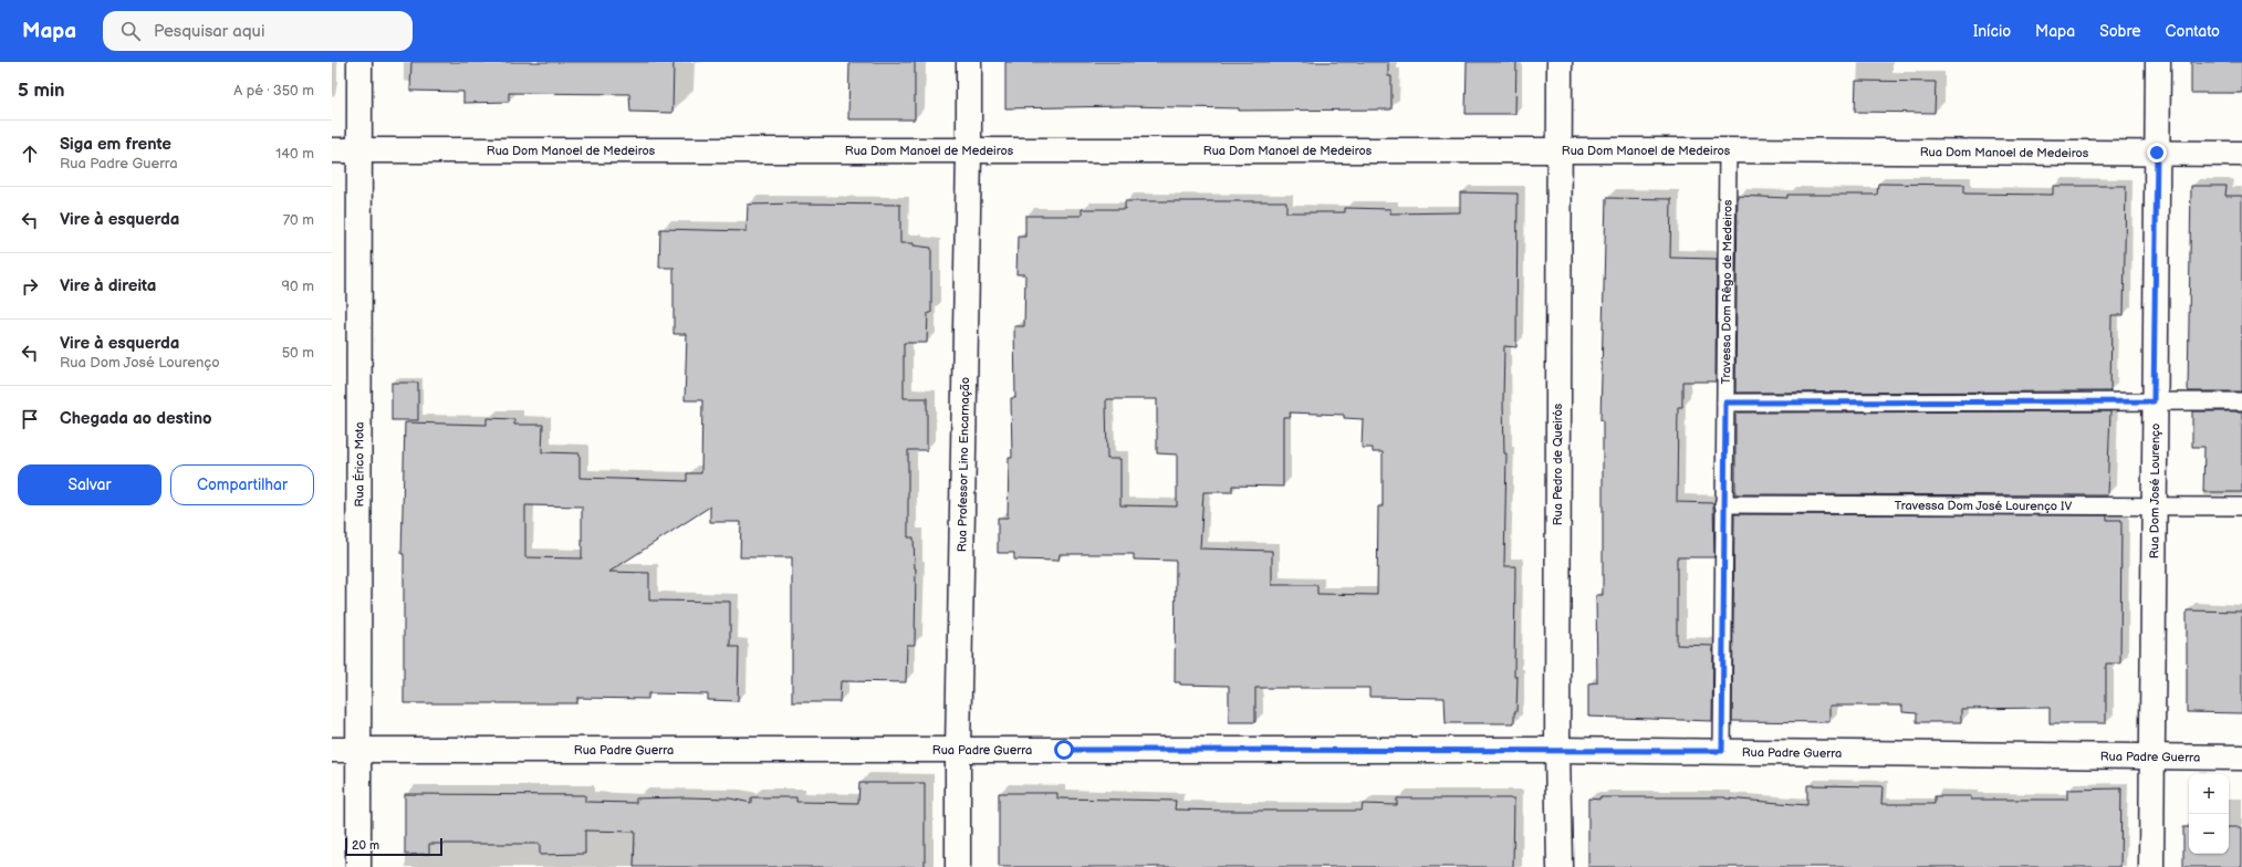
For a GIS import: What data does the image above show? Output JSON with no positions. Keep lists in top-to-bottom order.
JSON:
{
  "streets": {
    "street": [
      "Rua Dom Manoel de Medeiros",
      "Rua Érico Mota",
      "Rua Professor Lino Encarnação",
      "Rua Pedro de Queirós",
      "Rua Dom José Lourenço",
      "Rua Padre Guerra"
    ],
    "lane": ["Travessa Dom Rêgo de Medeiros", "Travessa Dom José Lourenço IV"]
  },
  "crossings": [
    ["Rua Dom Manoel de Medeiros", "Travessa Dom Rêgo de Medeiros"],
    ["Rua Dom Manoel de Medeiros", "Rua Érico Mota"],
    ["Rua Dom Manoel de Medeiros", "Rua Professor Lino Encarnação"],
    ["Rua Dom Manoel de Medeiros", "Rua Pedro de Queirós"],
    ["Rua Dom Manoel de Medeiros", "Rua Dom José Lourenço"],
    ["Travessa Dom Rêgo de Medeiros", "Travessa Dom José Lourenço IV"],
    ["Travessa Dom Rêgo de Medeiros", "Rua Padre Guerra"],
    ["Rua Érico Mota", "Rua Padre Guerra"],
    ["Rua Professor Lino Encarnação", "Rua Padre Guerra"],
    ["Rua Pedro de Queirós", "Rua Padre Guerra"],
    ["Rua Dom José Lourenço", "Travessa Dom José Lourenço IV"],
    ["Rua Dom José Lourenço", "Rua Padre Guerra"]
  ],
  "scale_bar": "20 m",
  "page": {
    "header": "Mapa",
    "search": "Pesquisar aqui",
    "nav": [
      "Início",
      "Mapa",
      "Sobre",
      "Contato"
    ],
    "heading": ["5 min", "A pé · 350 m"],
    "list": [
      ["Siga em frente", "Rua Padre Guerra", "140 m"],
      ["Vire à esquerda", "70 m"],
      ["Vire à direita", "90 m"],
      ["Vire à esquerda", "Rua Dom José Lourenço", "50 m"],
      "Chegada ao destino"
    ],
    "buttons": ["Salvar", "Compartilhar"],
    "map_buttons": ["+", "−"],
    "scale": "20 m"
  }
}
